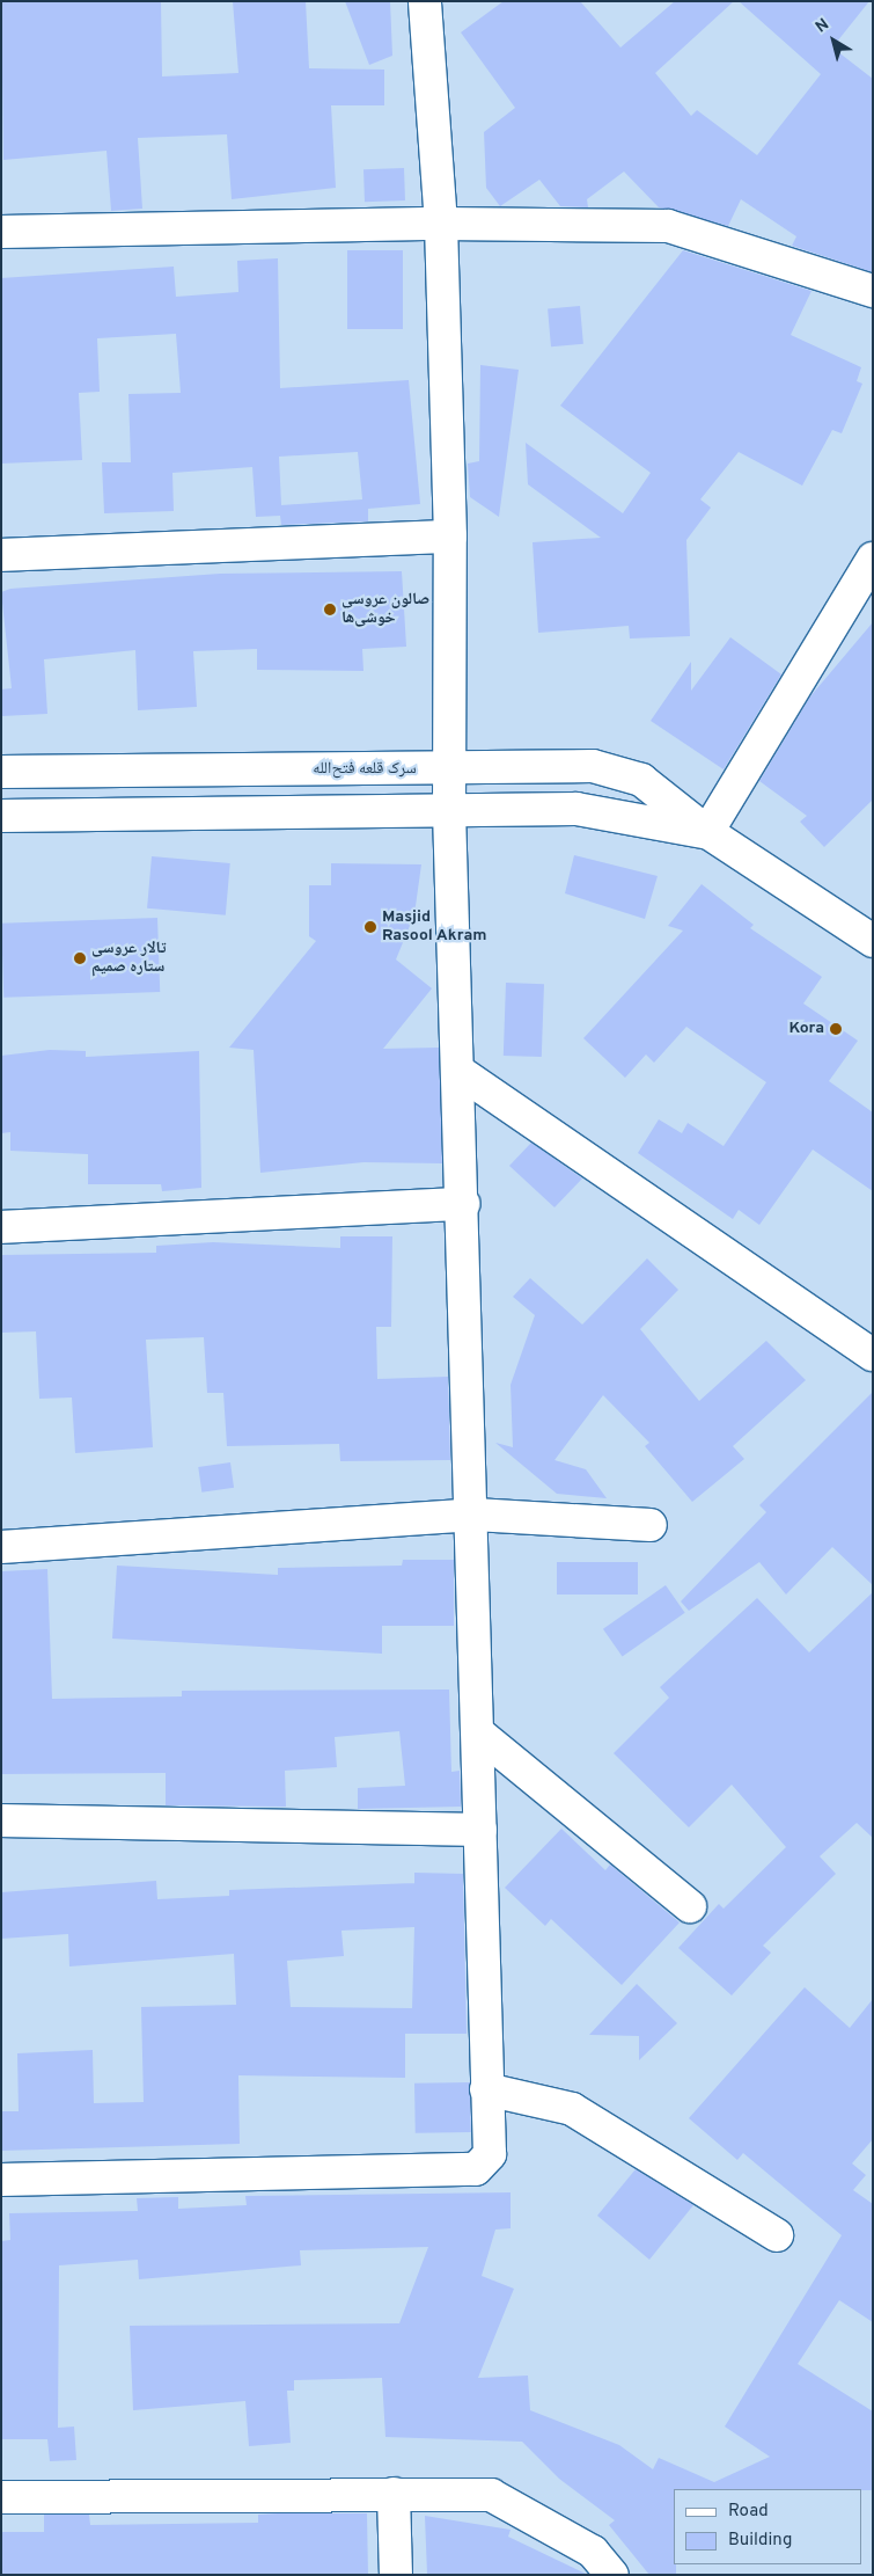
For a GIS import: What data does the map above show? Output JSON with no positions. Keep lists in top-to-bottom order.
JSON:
{
  "streets": {
    "street": ["سرک قلعه فتح‌الله"]
  },
  "places": [
    "صالون عروسی خوشی‌ها",
    "Masjid Rasool Akram",
    "تالار عروسی ستاره صمیم",
    "Kora"
  ],
  "legend": ["Road", "Building"],
  "north": "top left"
}
